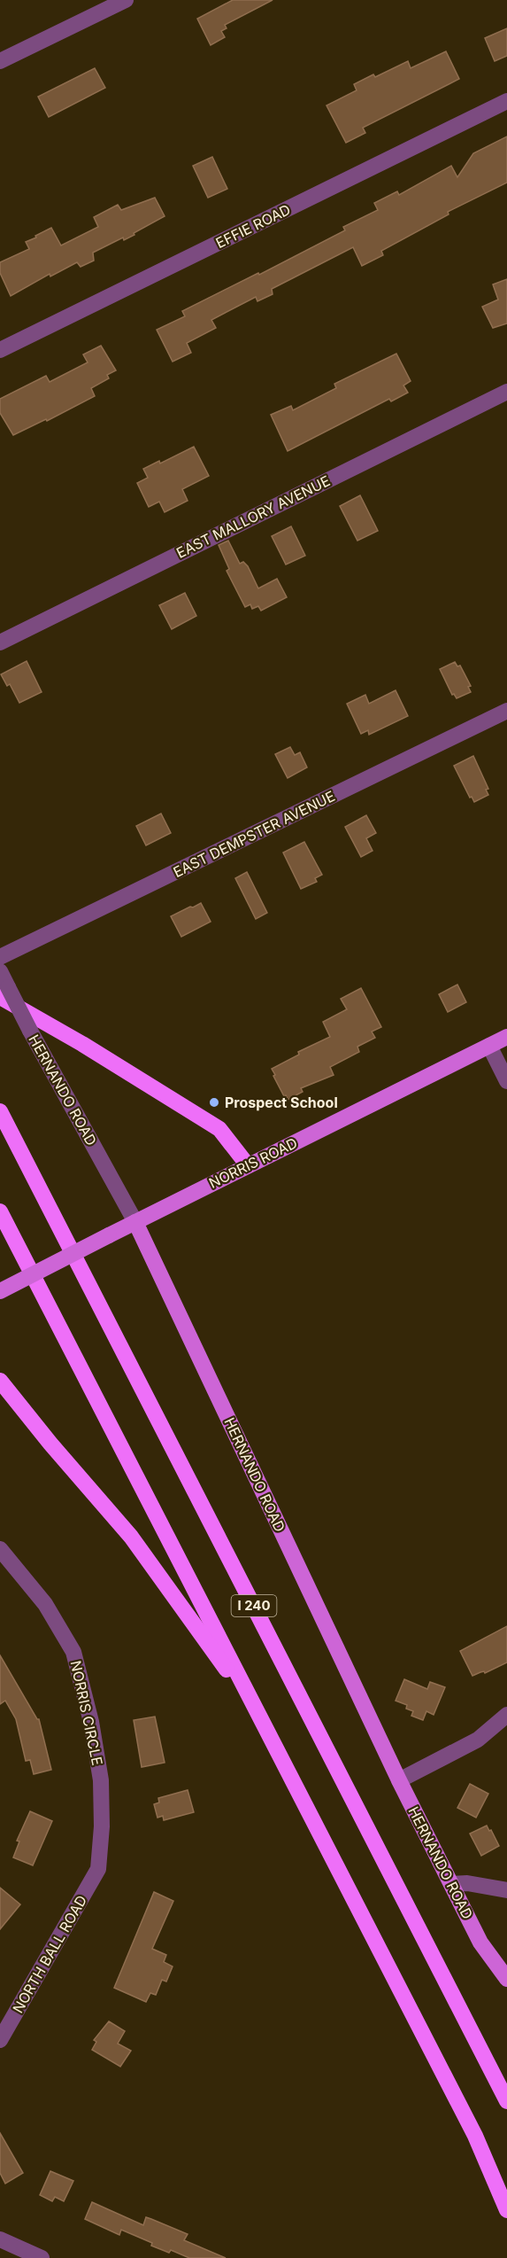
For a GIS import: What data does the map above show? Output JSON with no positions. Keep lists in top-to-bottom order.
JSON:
{
  "streets": {
    "highway": ["I 240"],
    "main road": ["HERNANDO ROAD", "NORRIS ROAD"],
    "street": [
      "EFFIE ROAD",
      "EAST MALLORY AVENUE",
      "EAST DEMPSTER AVENUE",
      "NORRIS CIRCLE",
      "NORTH BALL ROAD"
    ]
  },
  "crossings": [
    ["HERNANDO ROAD", "NORRIS ROAD"],
    ["NORRIS CIRCLE", "NORTH BALL ROAD"]
  ],
  "places": ["Prospect School"]
}
